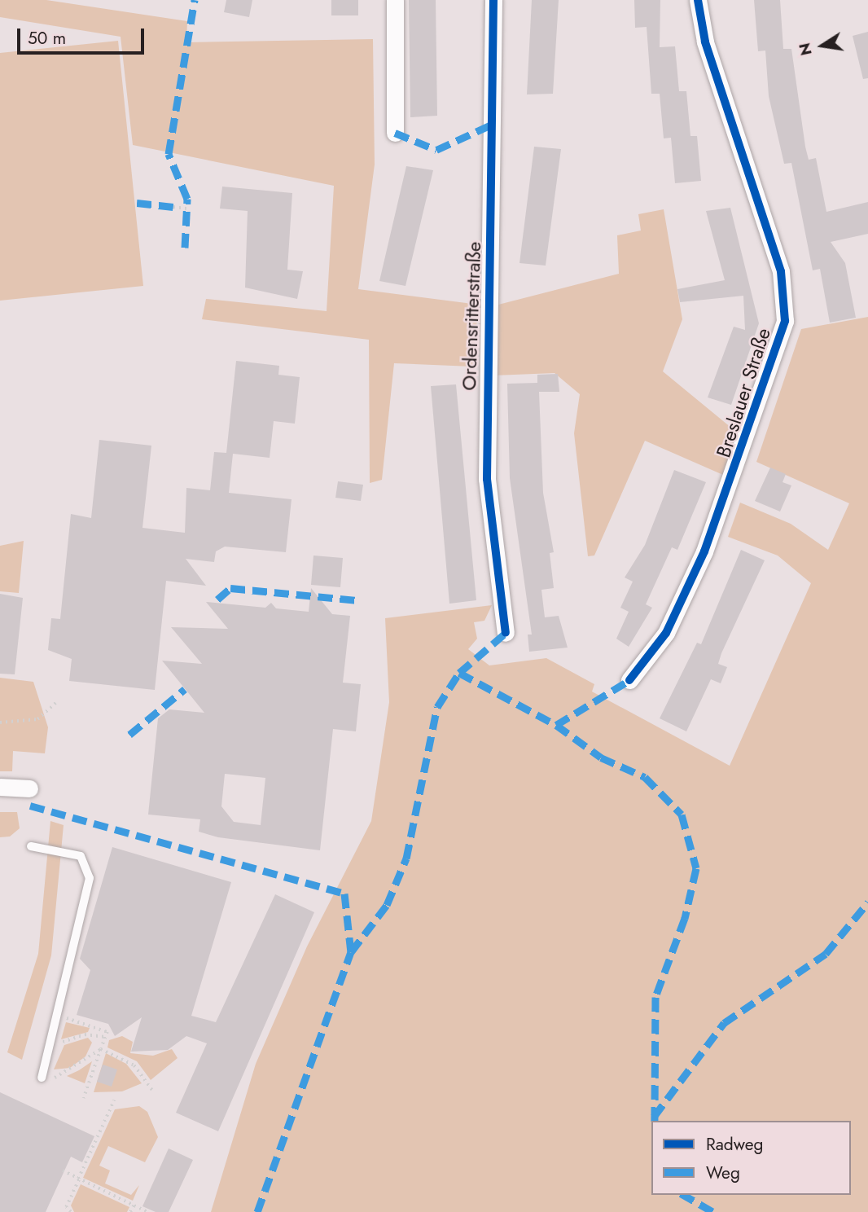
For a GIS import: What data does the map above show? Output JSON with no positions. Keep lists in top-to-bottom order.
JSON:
{
  "streets": {
    "street": ["Ordensritterstraße", "Breslauer Straße"]
  },
  "legend": ["Radweg", "Weg"],
  "scale_bar": "50 m",
  "north": "left"
}
